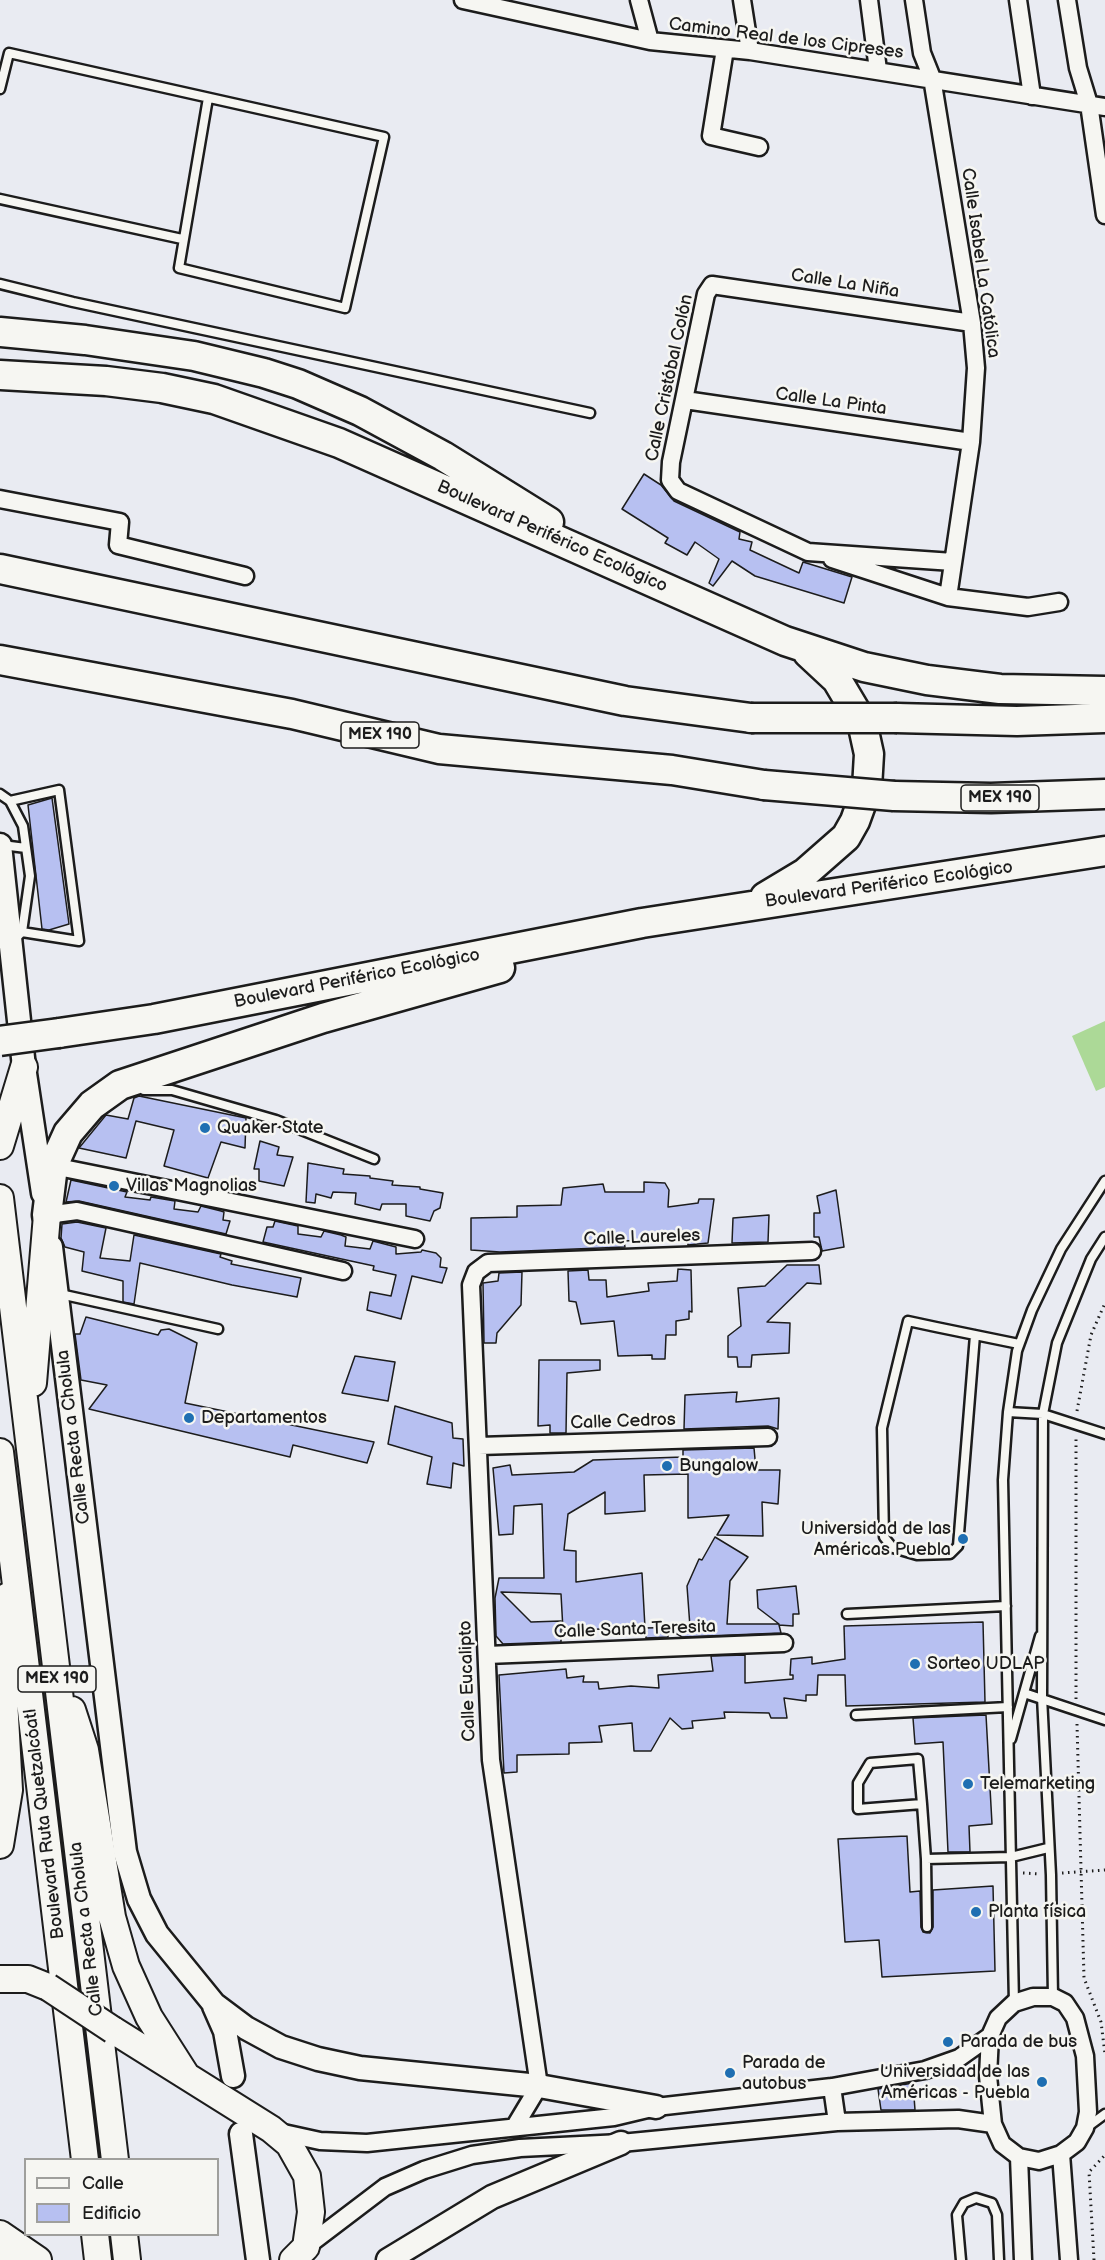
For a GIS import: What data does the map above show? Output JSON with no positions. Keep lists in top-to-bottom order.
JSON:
{
  "streets": {
    "highway": ["Boulevard Periférico Ecológico", "MEX 190"],
    "main road": ["Calle Recta a Cholula", "Boulevard Ruta Quetzalcóatl"],
    "street": [
      "Camino Real de los Cipreses",
      "Calle Isabel La Católica",
      "Calle La Niña",
      "Calle Cristóbal Colón",
      "Calle La Pinta",
      "Calle Laureles",
      "Calle Cedros",
      "Calle Santa Teresita",
      "Calle Eucalipto"
    ]
  },
  "crossings": [
    ["Camino Real de los Cipreses", "Calle Isabel La Católica"],
    ["Calle Isabel La Católica", "Calle La Niña"],
    ["Calle Isabel La Católica", "Calle La Pinta"],
    ["Calle La Niña", "Calle Cristóbal Colón"],
    ["Calle Cristóbal Colón", "Calle La Pinta"],
    ["Calle Laureles", "Calle Eucalipto"],
    ["Calle Cedros", "Calle Eucalipto"],
    ["Calle Santa Teresita", "Calle Eucalipto"]
  ],
  "places": [
    "Quaker State",
    "Villas Magnolias",
    "Departamentos",
    "Bungalow",
    "Universidad de las Américas Puebla",
    "Sorteo UDLAP",
    "Telemarketing",
    "Planta física",
    "Parada de bus",
    "Parada de autobus",
    "Universidad de las Américas - Puebla"
  ],
  "legend": ["Calle", "Edificio"]
}
